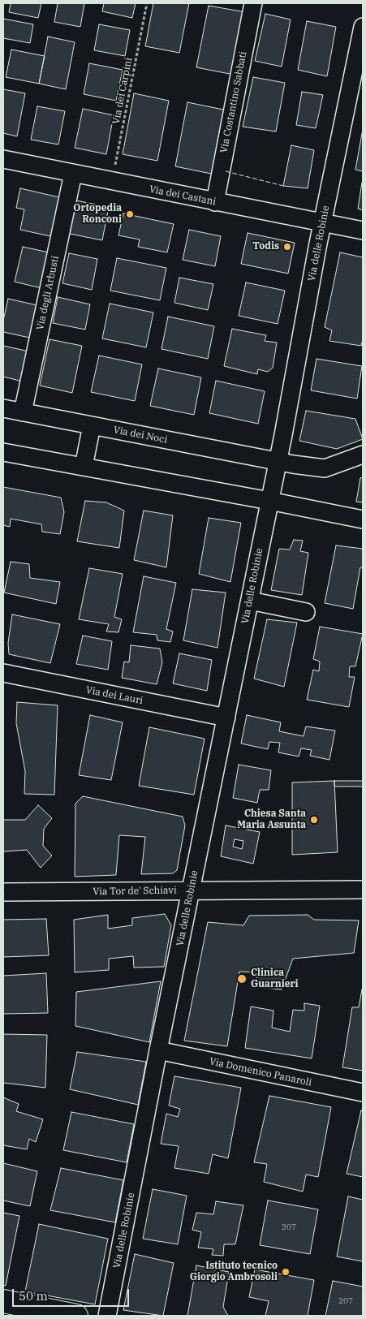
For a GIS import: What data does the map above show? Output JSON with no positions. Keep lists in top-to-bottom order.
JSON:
{
  "streets": {
    "street": [
      "Via Costantino Sabbati",
      "Via dei Castani",
      "Via delle Robinie",
      "Via degli Arbusti",
      "Via dei Noci",
      "Via dei Lauri",
      "Via Tor de' Schiavi",
      "Via Domenico Panaroli"
    ],
    "path": ["Via dei Carpini"]
  },
  "crossings": [
    ["Via dei Carpini", "Via dei Castani"],
    ["Via Costantino Sabbati", "Via dei Castani"],
    ["Via dei Castani", "Via delle Robinie"],
    ["Via dei Castani", "Via degli Arbusti"],
    ["Via delle Robinie", "Via dei Noci"],
    ["Via delle Robinie", "Via dei Lauri"],
    ["Via delle Robinie", "Via Tor de' Schiavi"],
    ["Via delle Robinie", "Via Domenico Panaroli"],
    ["Via degli Arbusti", "Via dei Noci"]
  ],
  "places": [
    "Ortopedia Ronconi",
    "Todis",
    "Chiesa Santa Maria Assunta",
    "Clinica Guarnieri",
    "Istituto tecnico Giorgio Ambrosoli"
  ],
  "house_numbers": ["207", "207"],
  "scale_bar": "50 m"
}
